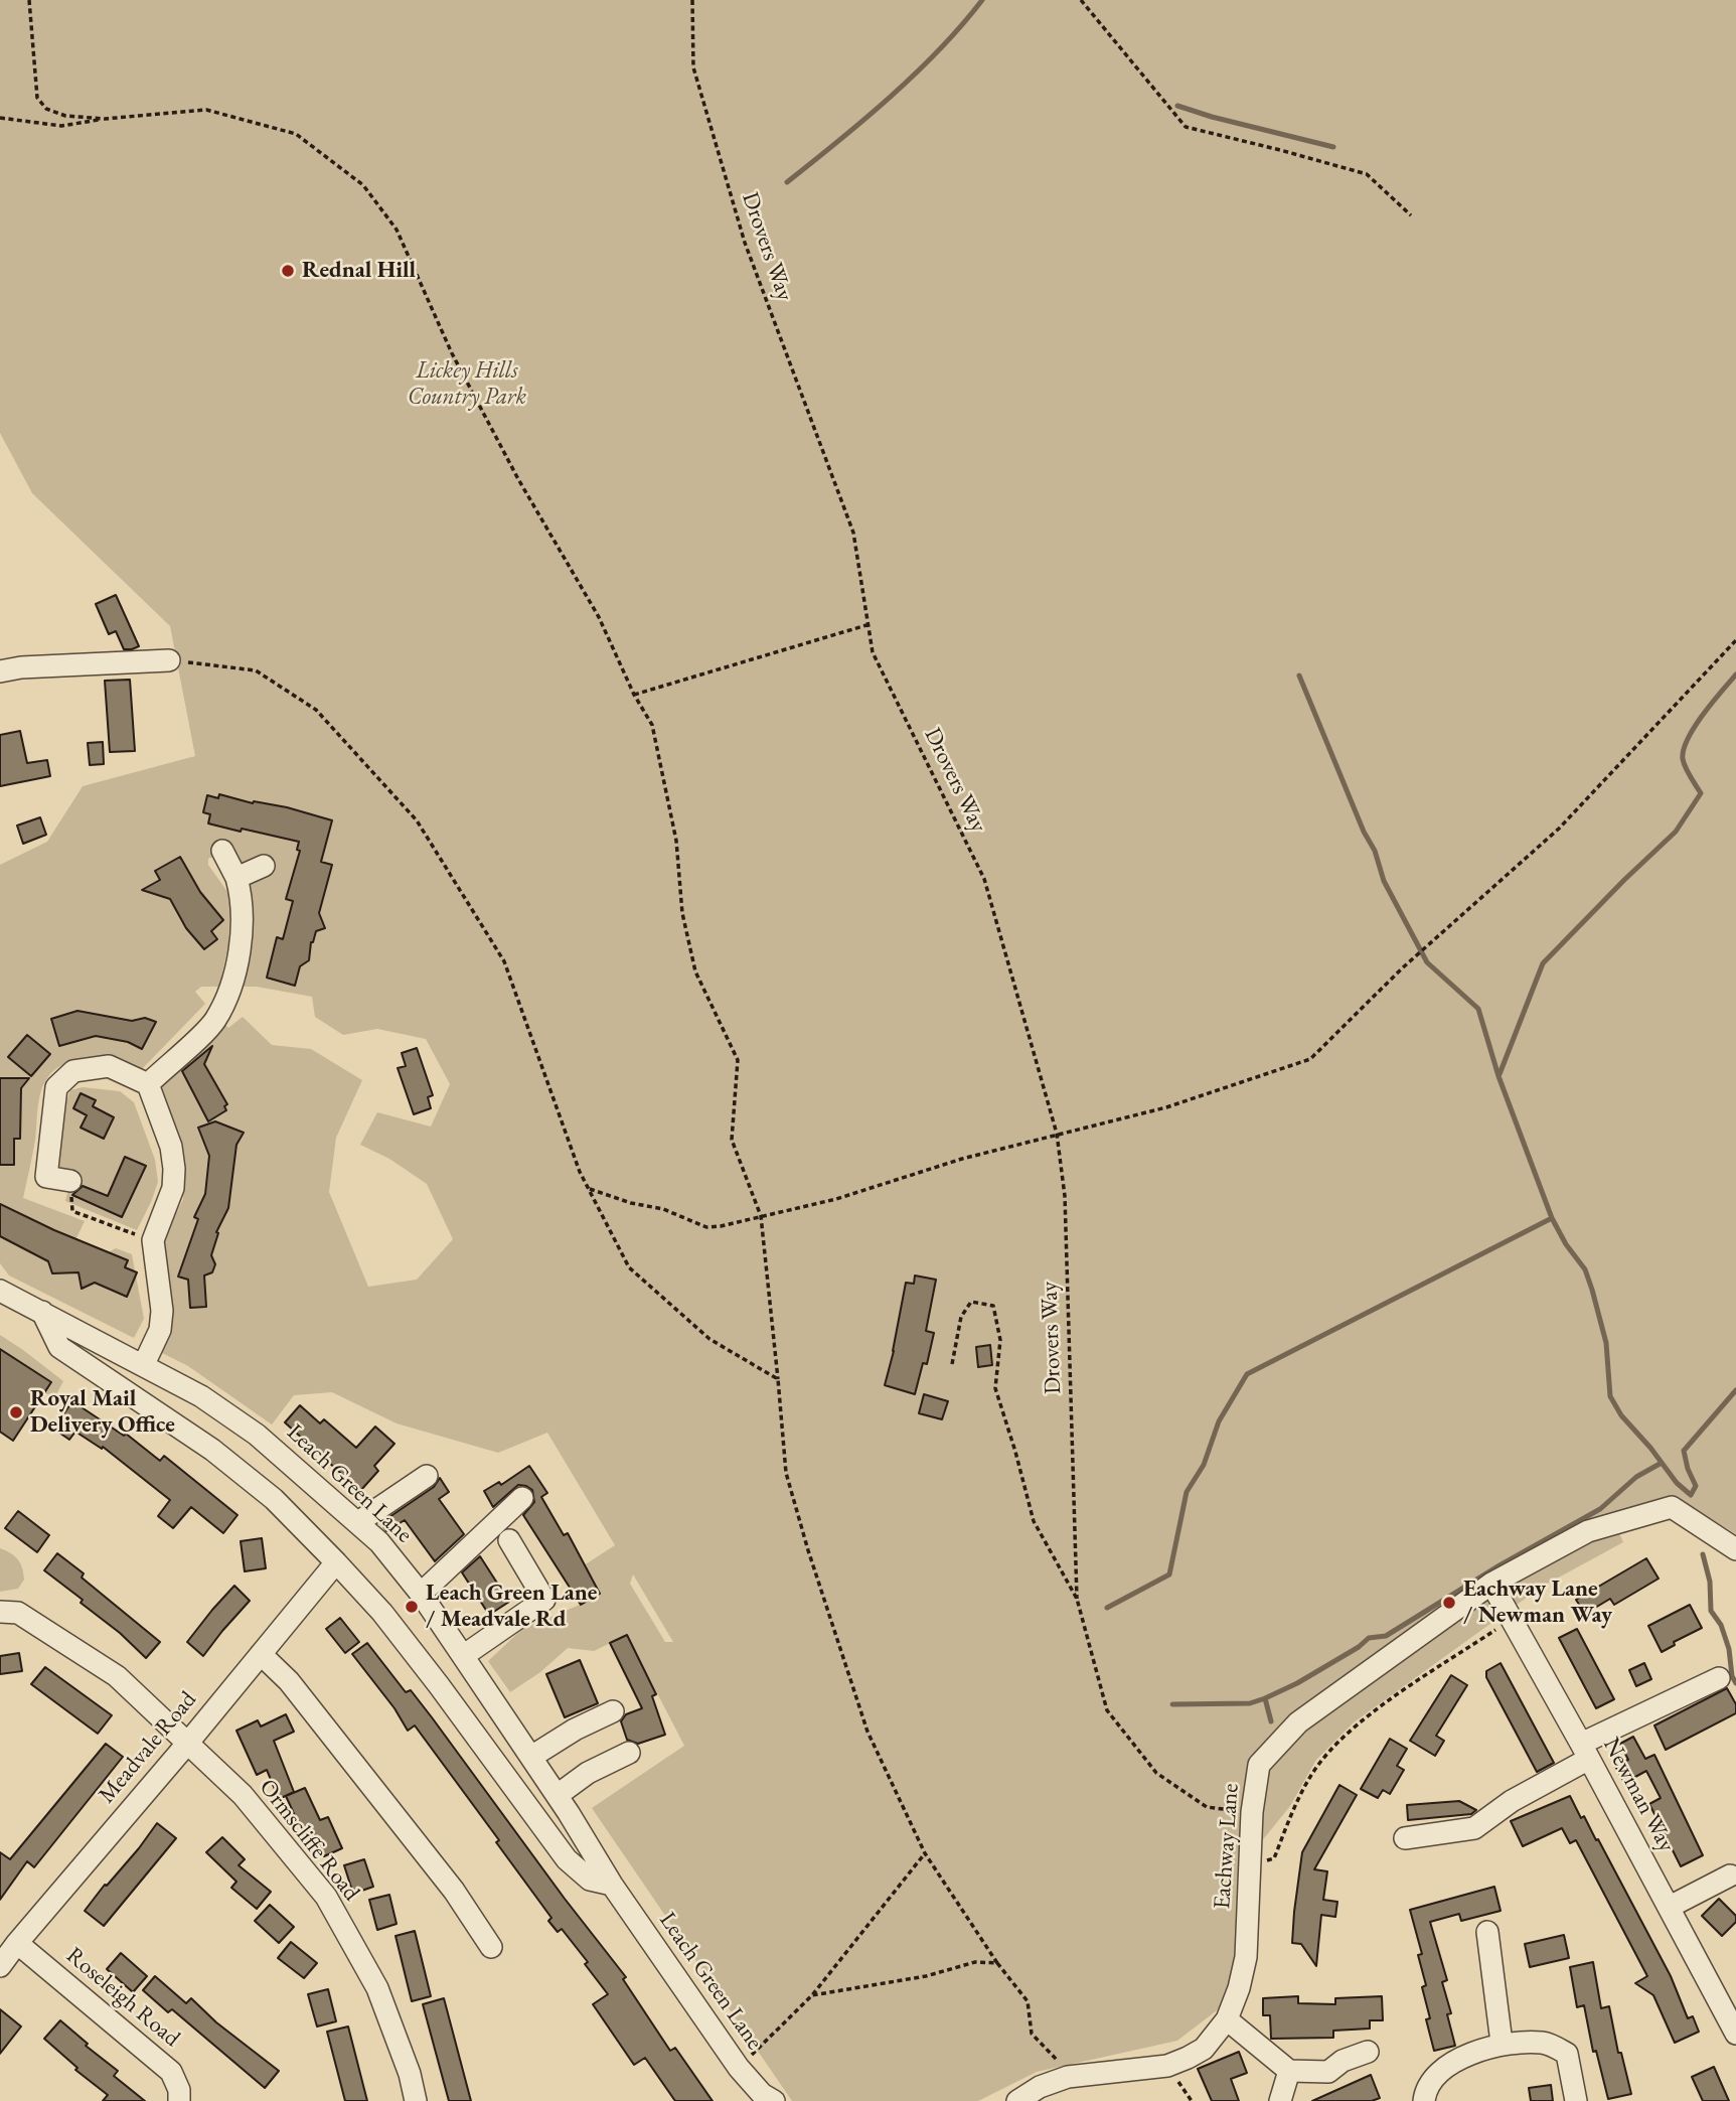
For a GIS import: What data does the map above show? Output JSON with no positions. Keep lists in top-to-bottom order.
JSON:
{
  "streets": {
    "street": [
      "Leach Green Lane",
      "Meadvale Road",
      "Newman Way",
      "Ormscliffe Road",
      "Eachway Lane",
      "Roseleigh Road"
    ],
    "path": ["Drovers Way"]
  },
  "crossings": [
    ["Meadvale Road", "Ormscliffe Road"],
    ["Meadvale Road", "Roseleigh Road"],
    ["Newman Way", "Eachway Lane"]
  ],
  "parks": ["Lickey Hills Country Park"],
  "places": [
    "Rednal Hill",
    "Royal Mail Delivery Office",
    "Eachway Lane / Newman Way",
    "Leach Green Lane / Meadvale Rd"
  ]
}
